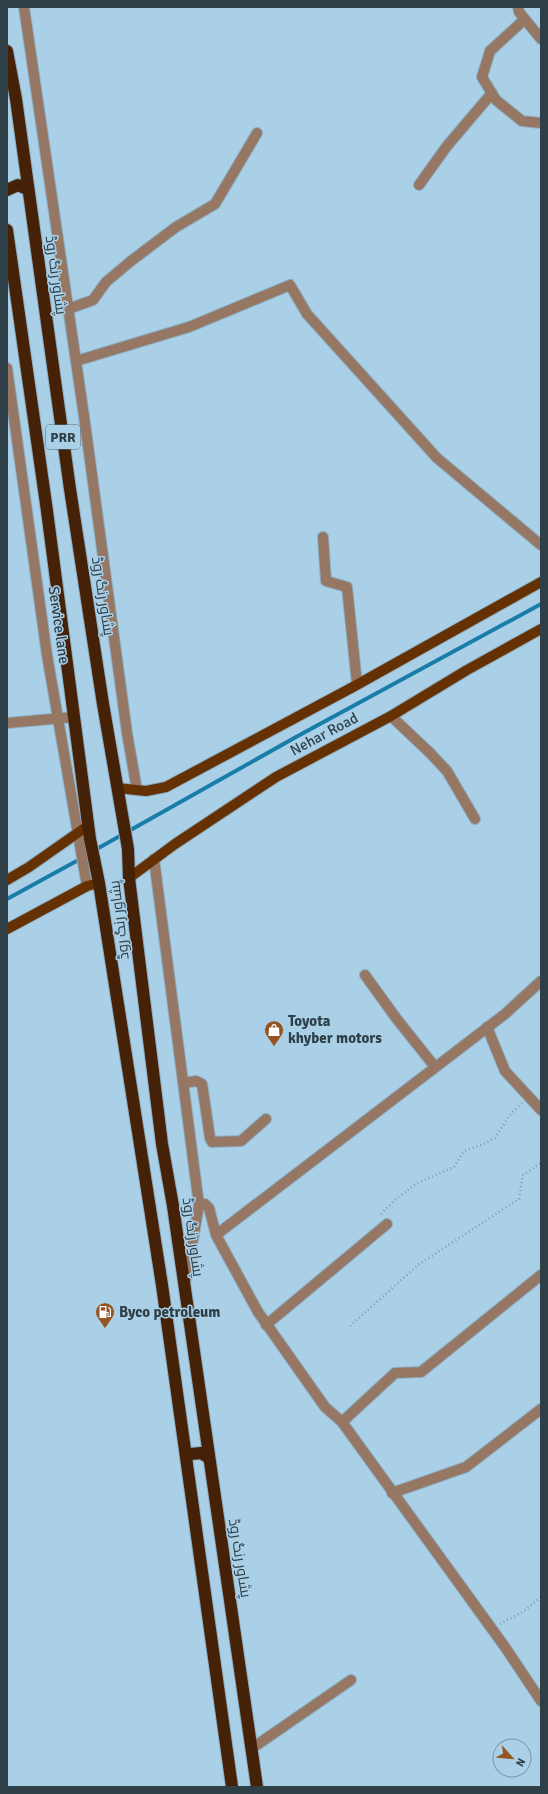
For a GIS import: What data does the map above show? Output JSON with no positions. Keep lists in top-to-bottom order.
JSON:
{
  "streets": {
    "highway": ["پشاور رنگ روڈ", "PRR"],
    "main road": ["Nehar Road"],
    "street": ["Service lane"]
  },
  "crossings": [
    ["پشاور رنگ روڈ", "Nehar Road"]
  ],
  "places": {
    "shop": ["Toyota khyber motors"],
    "fuel station": ["Byco petroleum"]
  },
  "north": "bottom right"
}
